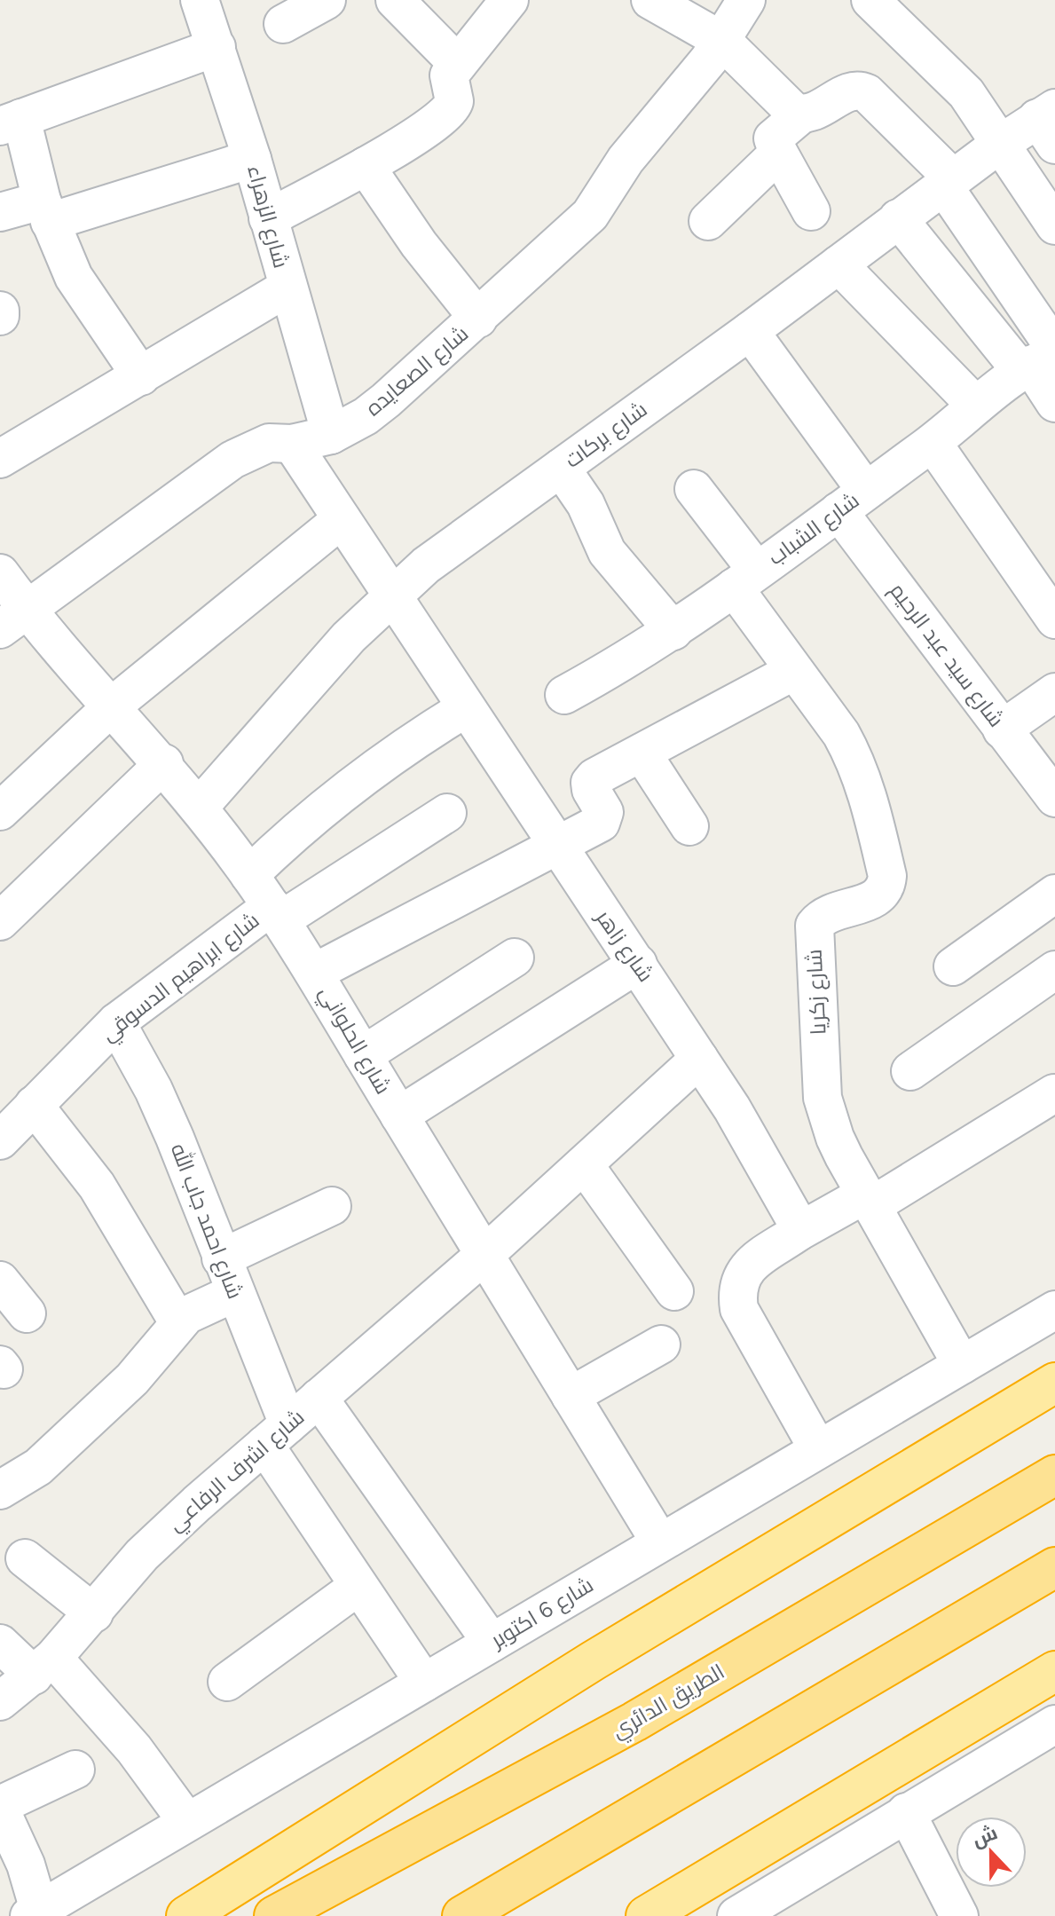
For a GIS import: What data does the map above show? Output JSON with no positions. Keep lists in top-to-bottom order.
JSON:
{
  "streets": {
    "highway": ["الطريق الدائري"],
    "street": [
      "شارع الزهراء",
      "شارع الصعايده",
      "شارع بركات",
      "شارع الشباب",
      "شارع سيد عبد الرحيم",
      "شارع زاهر",
      "شارع ابراهيم الدسوقي",
      "شارع زكريا",
      "شارع الحلواني",
      "شارع احمد جاب الله",
      "شارع اشرف الرفاعي",
      "شارع 6 اكتوبر"
    ]
  },
  "crossings": [
    ["شارع الزهراء", "شارع الصعايده"],
    ["شارع الصعايده", "شارع زاهر"],
    ["شارع الصعايده", "شارع الحلواني"],
    ["شارع بركات", "شارع سيد عبد الرحيم"],
    ["شارع بركات", "شارع زاهر"],
    ["شارع بركات", "شارع الحلواني"],
    ["شارع الشباب", "شارع سيد عبد الرحيم"],
    ["شارع الشباب", "شارع زكريا"],
    ["شارع زاهر", "شارع اشرف الرفاعي"],
    ["شارع ابراهيم الدسوقي", "شارع الحلواني"],
    ["شارع ابراهيم الدسوقي", "شارع احمد جاب الله"],
    ["شارع زكريا", "شارع 6 اكتوبر"],
    ["شارع الحلواني", "شارع اشرف الرفاعي"],
    ["شارع الحلواني", "شارع 6 اكتوبر"],
    ["شارع احمد جاب الله", "شارع اشرف الرفاعي"],
    ["شارع احمد جاب الله", "شارع 6 اكتوبر"]
  ],
  "north": "top"
}
